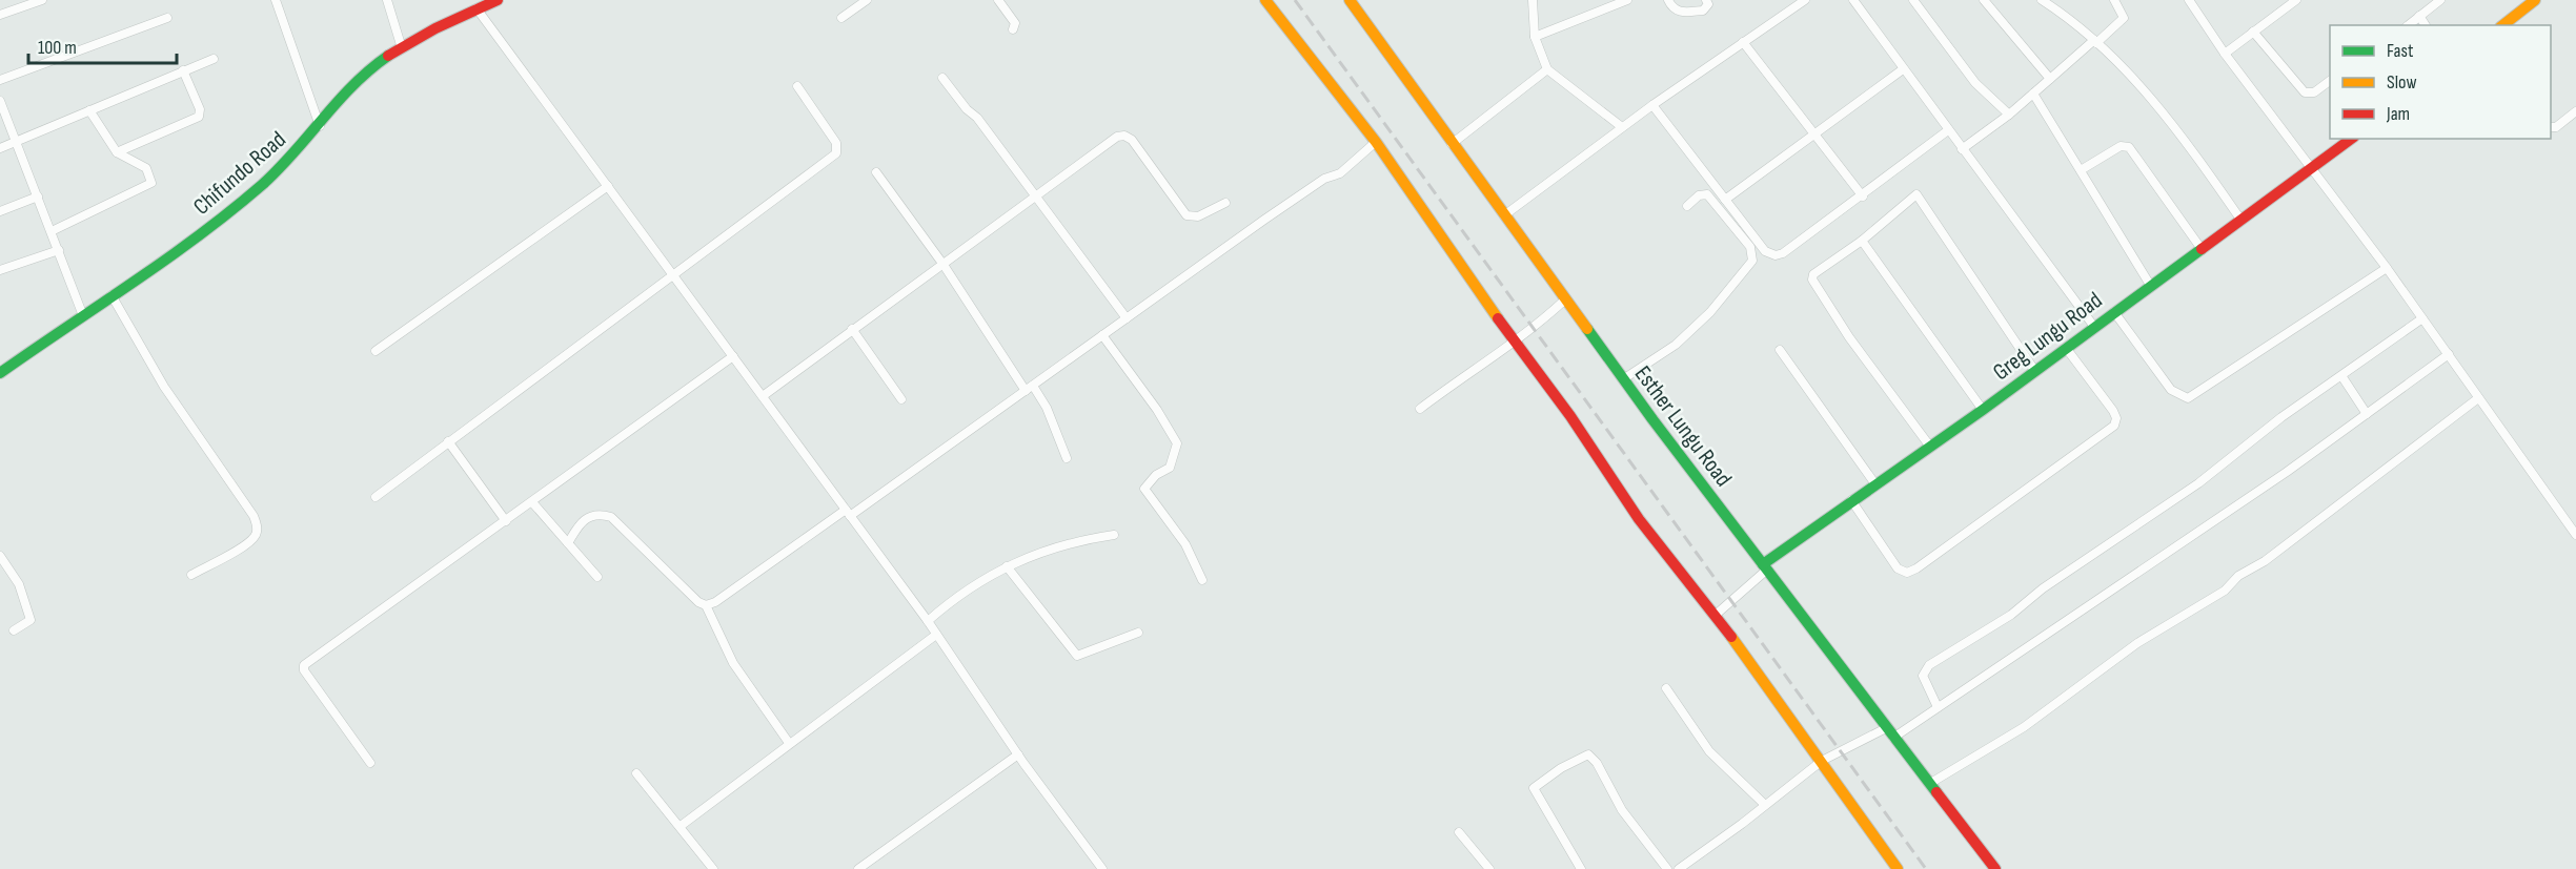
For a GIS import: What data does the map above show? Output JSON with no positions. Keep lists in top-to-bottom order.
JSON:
{
  "streets": {
    "street": ["Chifundo Road", "Greg Lungu Road", "Esther Lungu Road"]
  },
  "crossings": [
    ["Greg Lungu Road", "Esther Lungu Road"]
  ],
  "legend": ["Fast", "Slow", "Jam"],
  "scale_bar": "100 m"
}
